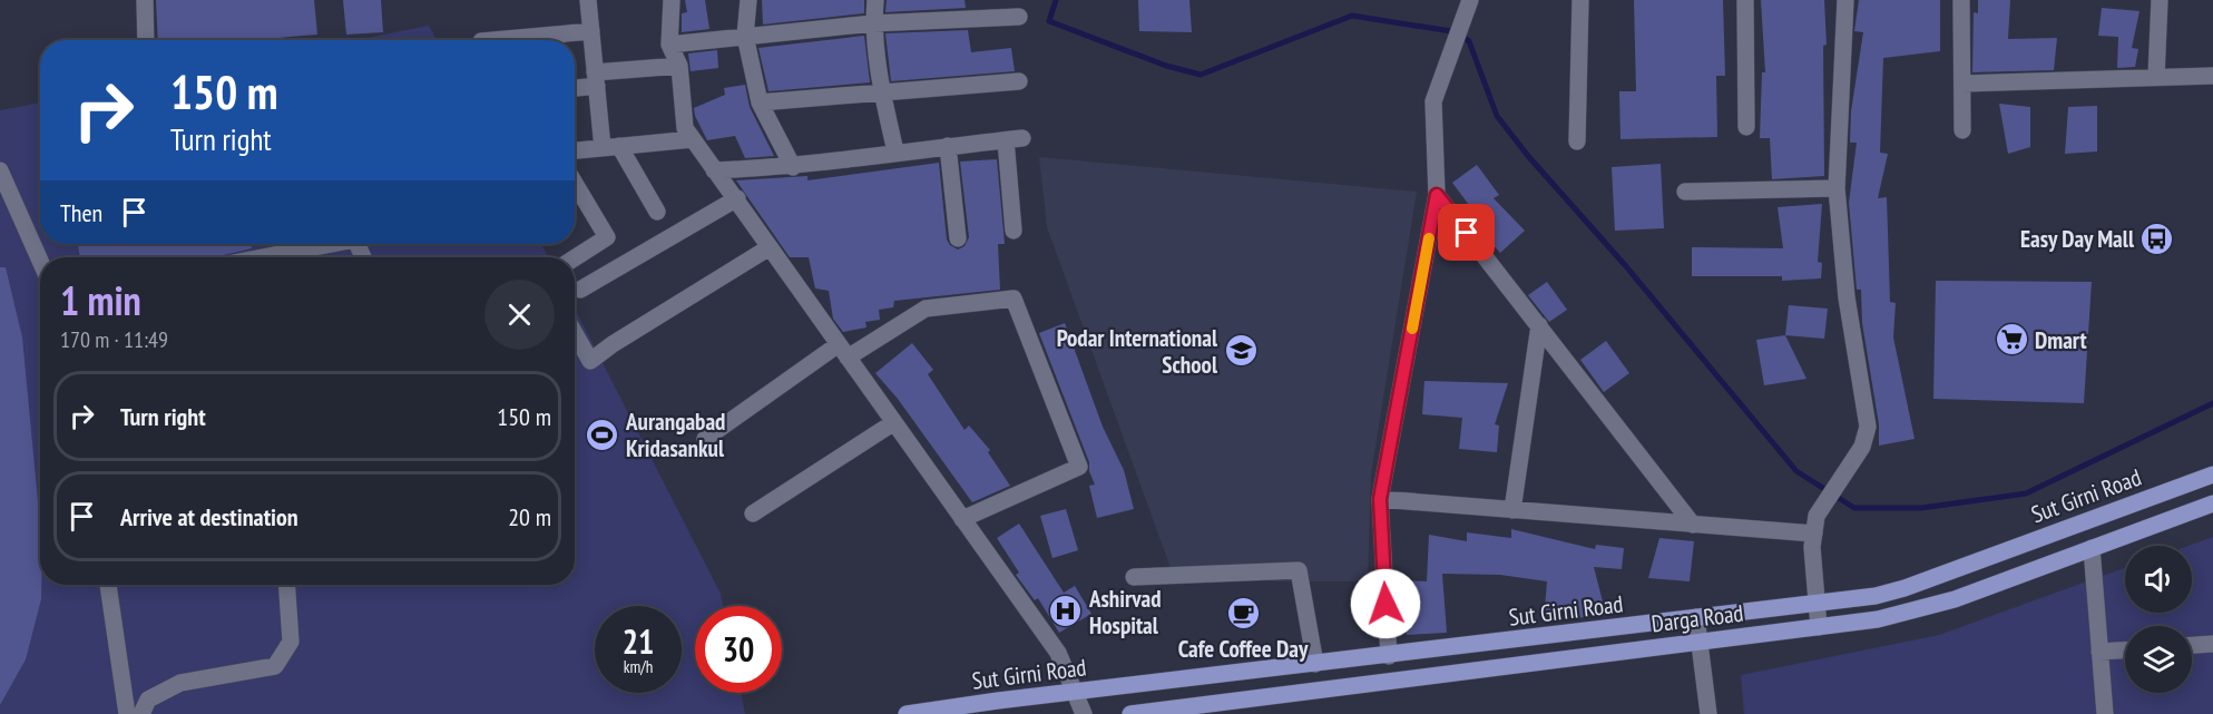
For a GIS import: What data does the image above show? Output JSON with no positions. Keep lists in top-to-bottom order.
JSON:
{
  "streets": {
    "main road": ["Sut Girni Road", "Darga Road"]
  },
  "places": {
    "bus stop": ["Easy Day Mall"],
    "supermarket": ["Dmart"],
    "school or university": ["Podar International School"],
    "sports": ["Aurangabad Kridasankul"],
    "hospital": ["Ashirvad Hospital"],
    "cafe": ["Cafe Coffee Day"]
  },
  "page": {
    "turn": ["150 m", "Turn right"],
    "then": "Then",
    "heading": ["1 min", "170 m · 11:49"],
    "list": [
      {
        "name": "Turn right",
        "value": "150 m"
      },
      {
        "name": "Arrive at destination",
        "value": "20 m"
      }
    ],
    "speed": "21 km/h",
    "limit": "30"
  }
}
